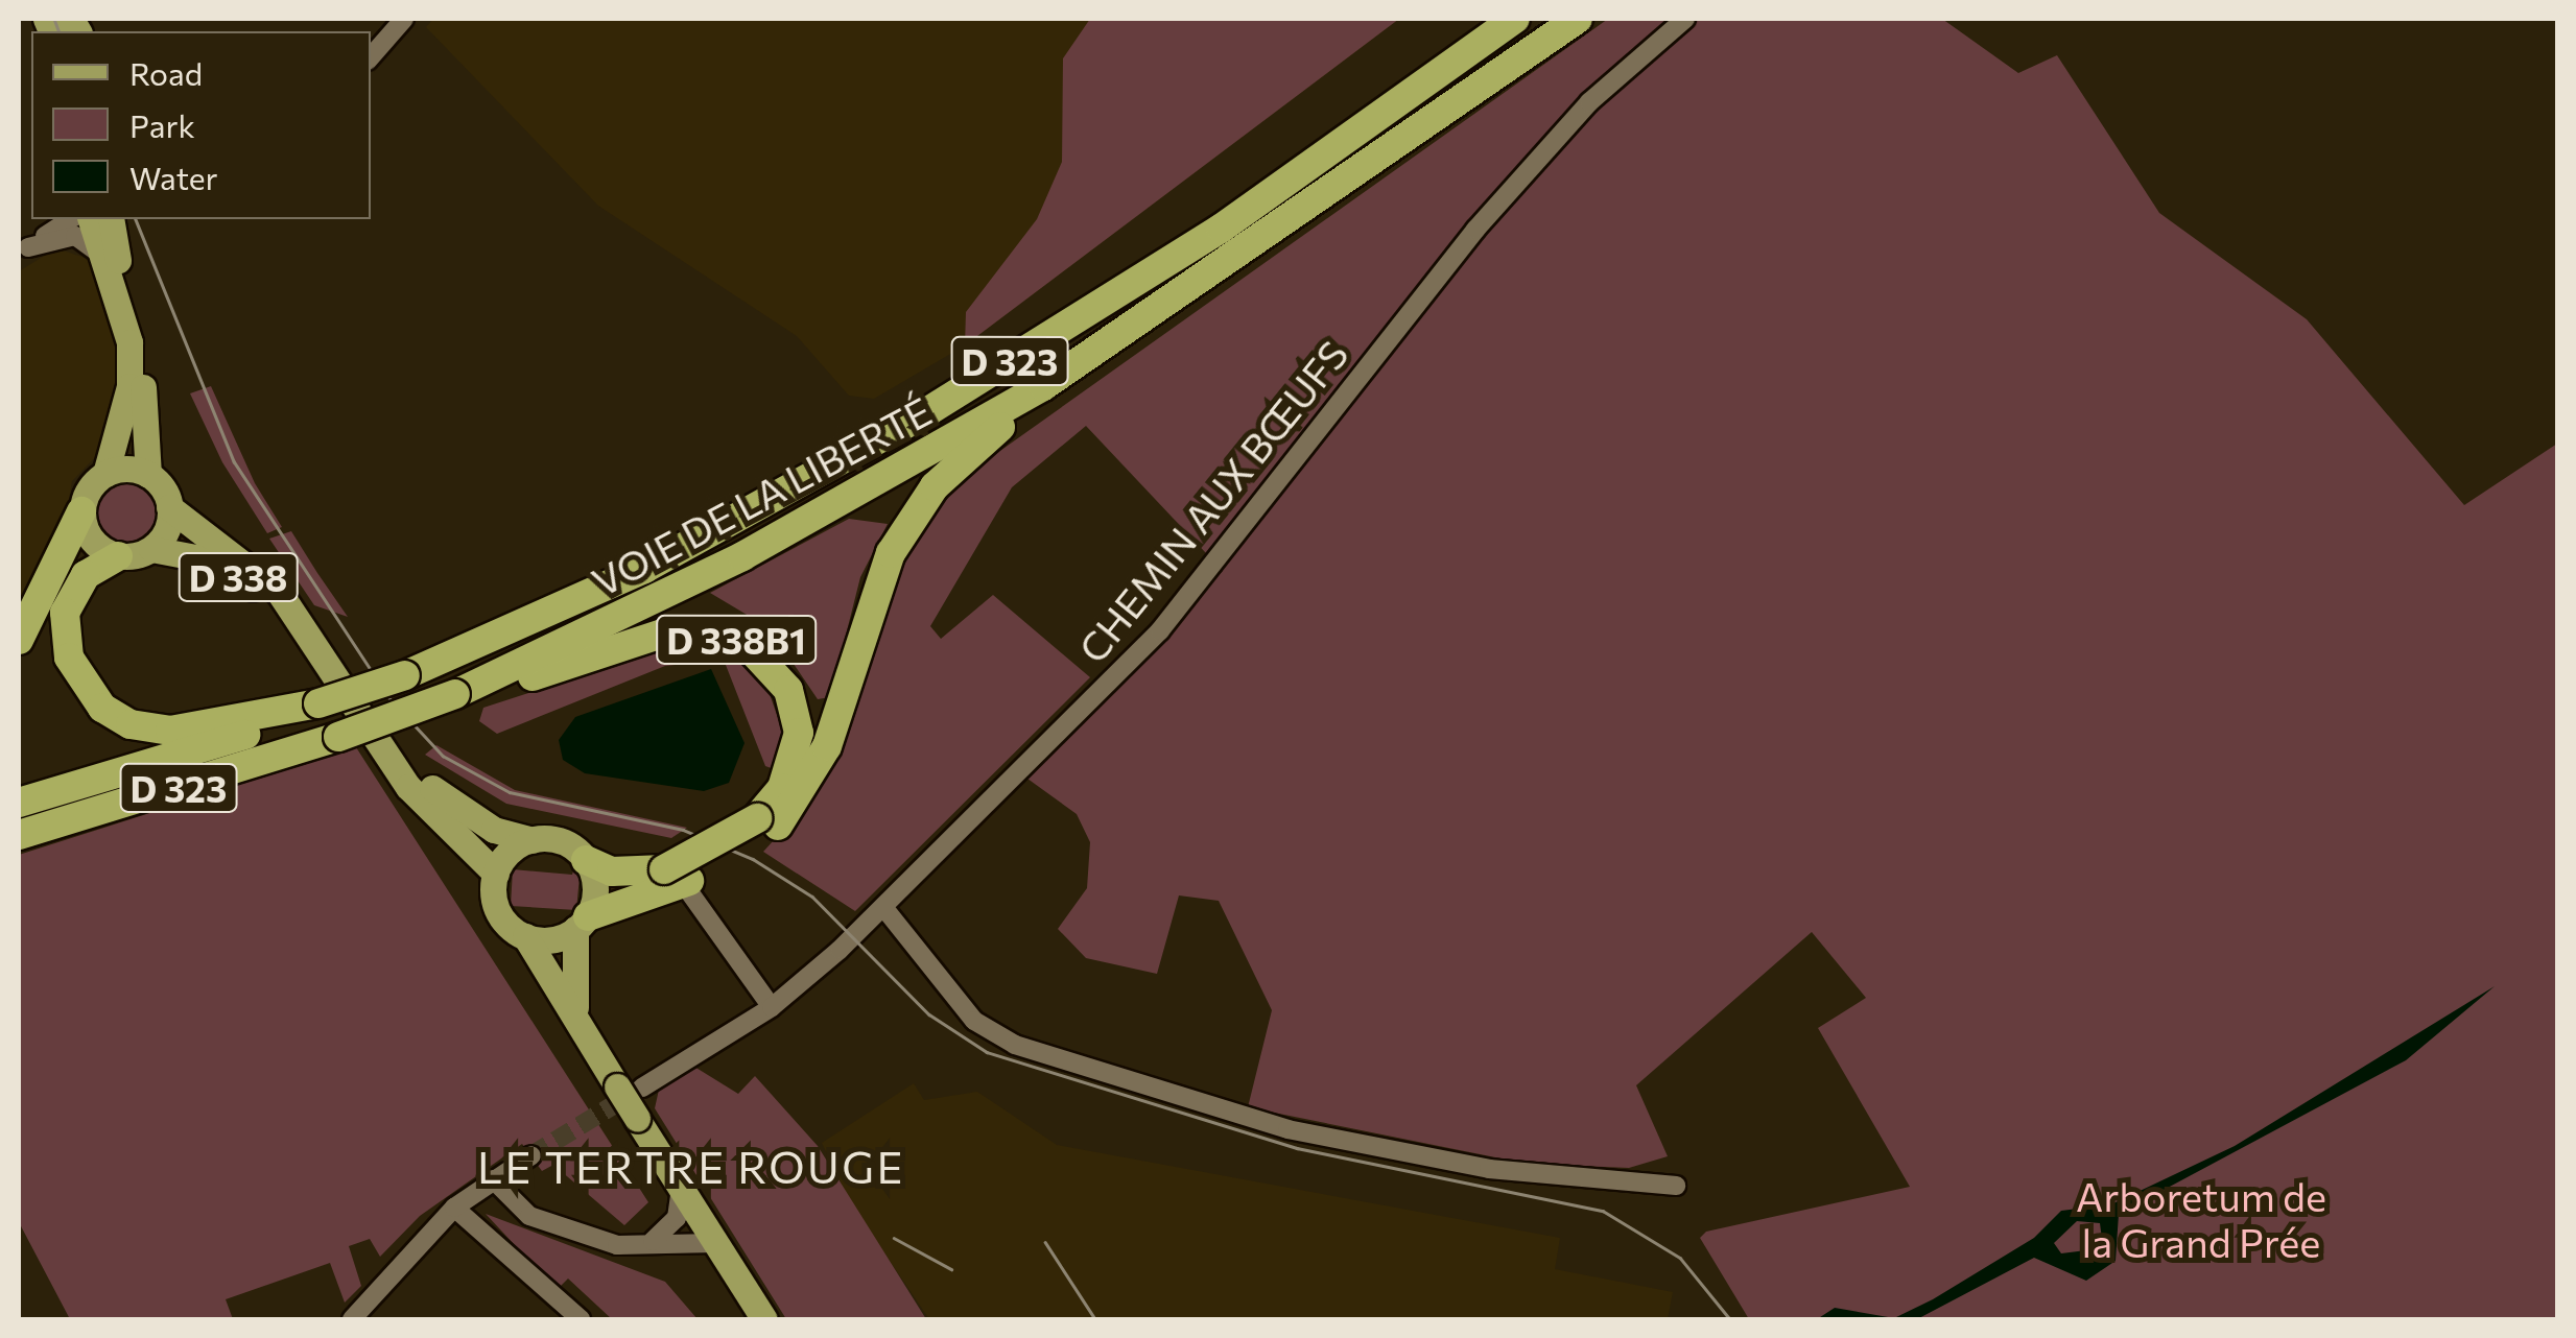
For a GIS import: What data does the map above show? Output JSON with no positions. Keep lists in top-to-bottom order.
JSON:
{
  "streets": {
    "highway": ["D 323", "VOIE DE LA LIBERTÉ", "D 338B1"],
    "main road": ["D 338"],
    "street": ["CHEMIN AUX BŒUFS"]
  },
  "crossings": [
    ["VOIE DE LA LIBERTÉ", "D 338B1"]
  ],
  "districts": ["LE TERTRE ROUGE"],
  "parks": ["Arboretum de la Grand Prée"],
  "legend": ["Road", "Park", "Water"]
}
